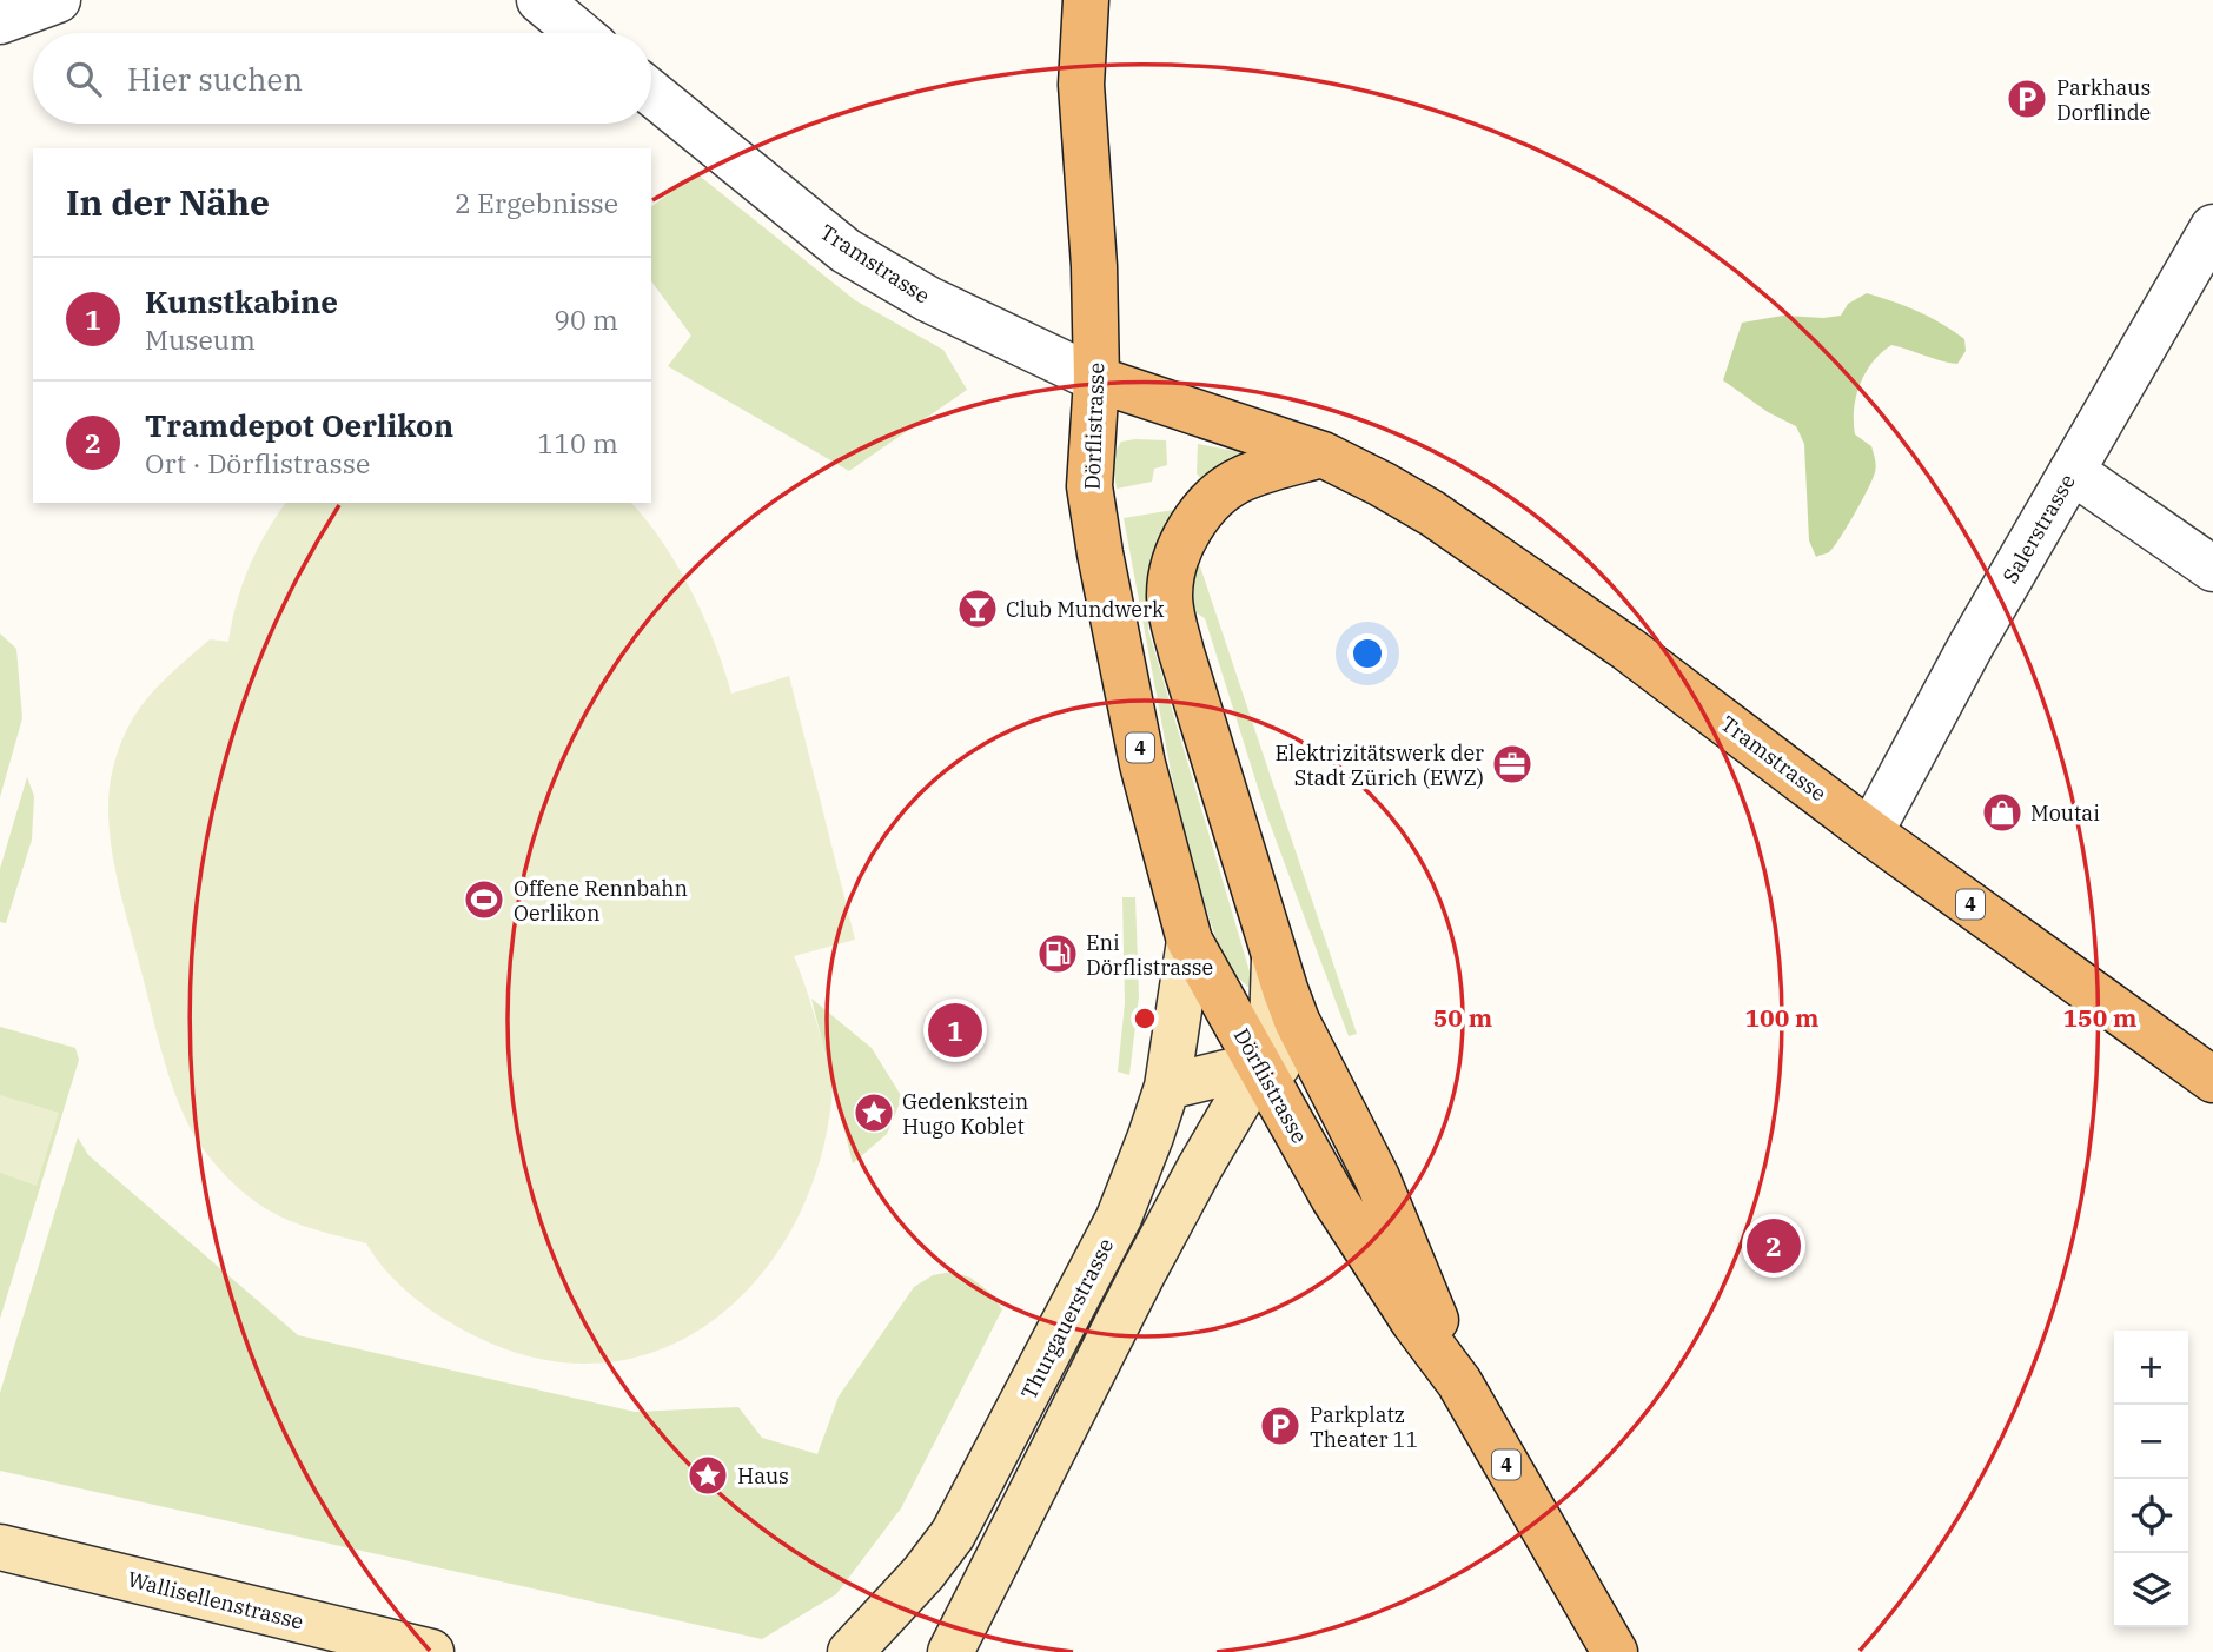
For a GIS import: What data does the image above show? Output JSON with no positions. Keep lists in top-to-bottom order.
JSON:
{
  "streets": {
    "main road": [
      "Tramstrasse",
      "Dörflistrasse",
      "4",
      "Thurgauerstrasse",
      "Wallisellenstrasse"
    ],
    "street": ["Salerstrasse"]
  },
  "crossings": [
    ["Tramstrasse", "Dörflistrasse"],
    ["Tramstrasse", "Salerstrasse"],
    ["Dörflistrasse", "Thurgauerstrasse"]
  ],
  "places": {
    "parking": ["Parkhaus Dorflinde", "Parkplatz Theater 11"],
    "bar": ["Club Mundwerk"],
    "office": ["Elektrizitätswerk der Stadt Zürich (EWZ)"],
    "shop": ["Moutai"],
    "sports": ["Offene Rennbahn Oerlikon"],
    "fuel station": ["Eni Dörflistrasse"],
    "place": ["Gedenkstein Hugo Koblet", "Haus"]
  },
  "page": {
    "search": "Hier suchen",
    "heading": ["In der Nähe", "2 Ergebnisse"],
    "list": [
      {
        "mark": "1",
        "name": "Kunstkabine",
        "note": "Museum",
        "value": "90 m"
      },
      {
        "mark": "2",
        "name": "Tramdepot Oerlikon",
        "note": "Ort · Dörflistrasse",
        "value": "110 m"
      }
    ],
    "pins": ["1", "2"],
    "map_buttons": ["+", "−"]
  },
  "rings": ["50 m", "100 m", "150 m"]
}
